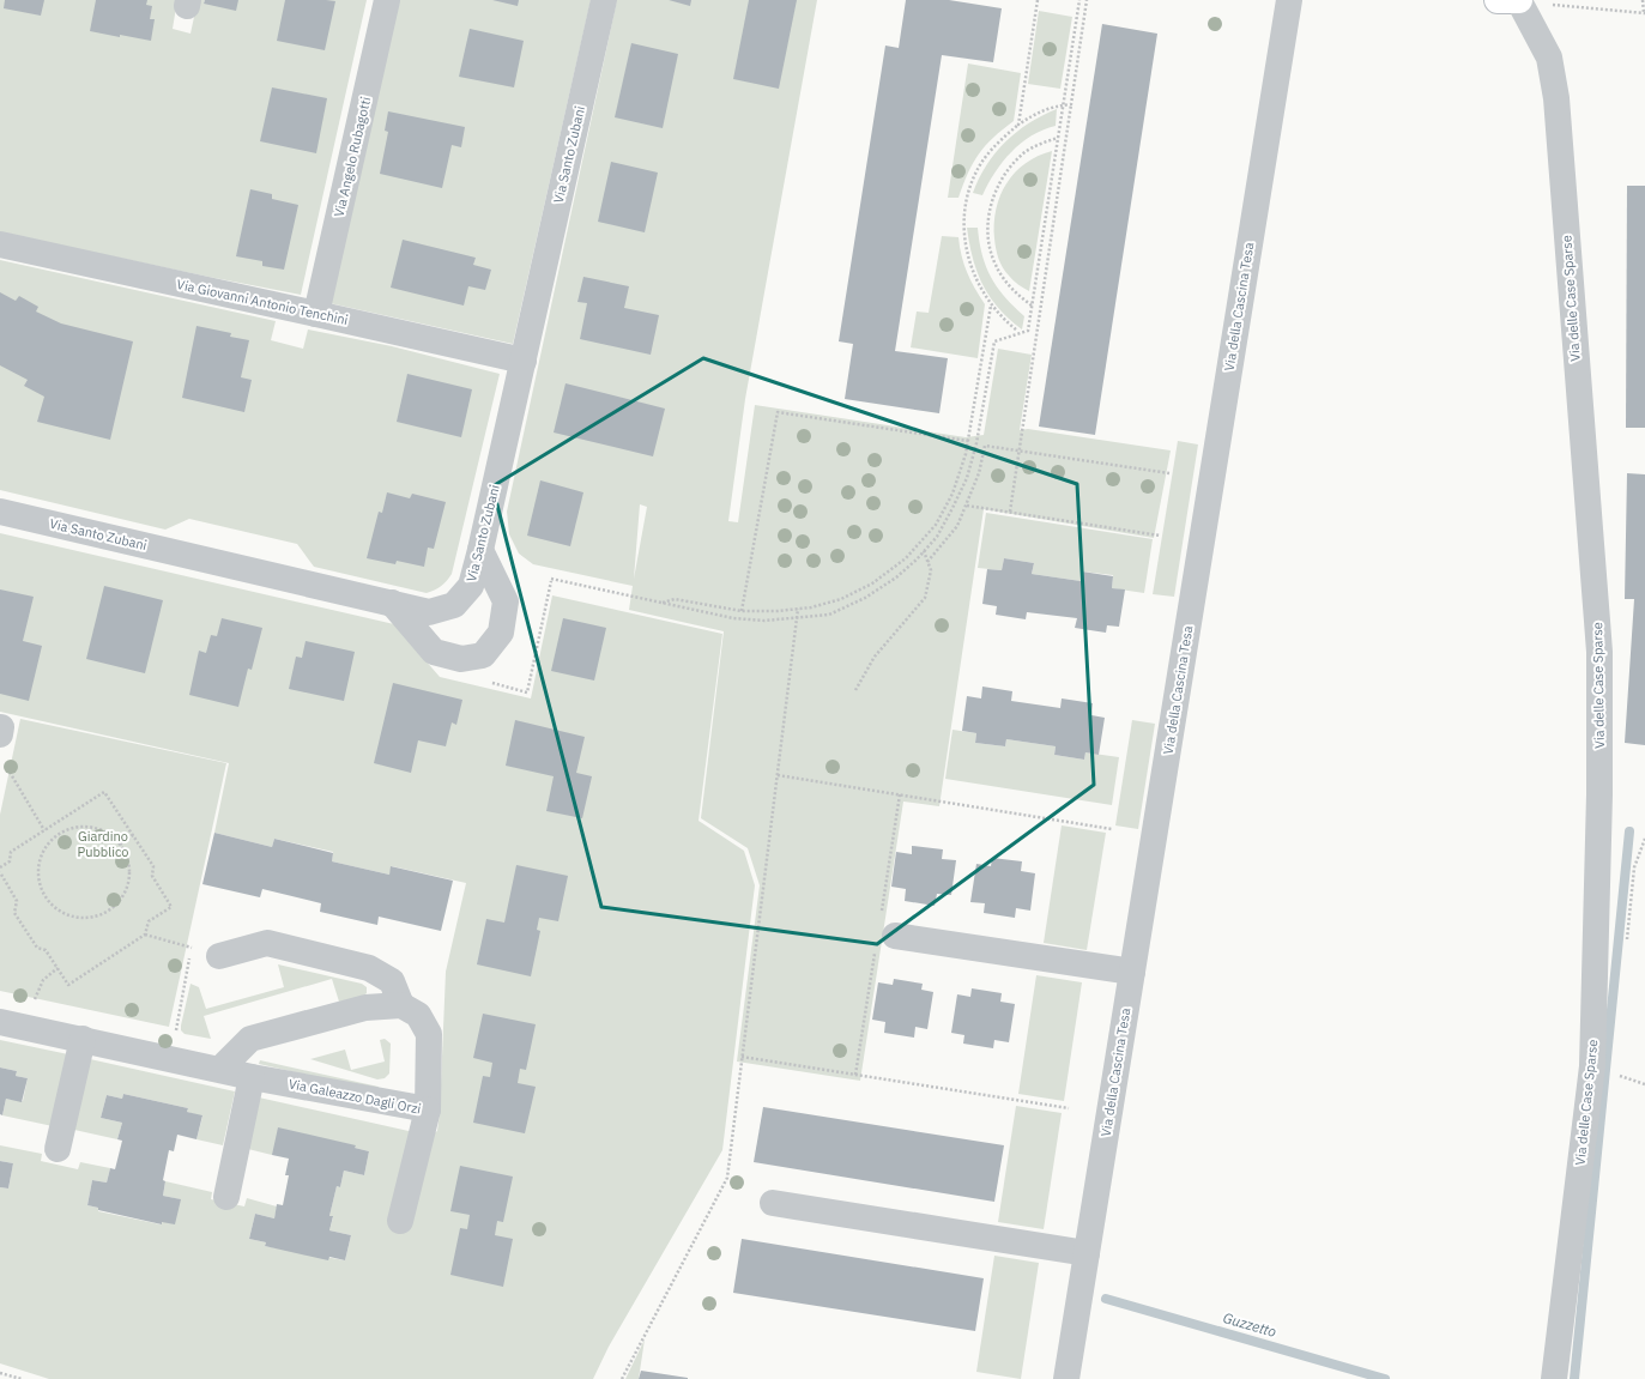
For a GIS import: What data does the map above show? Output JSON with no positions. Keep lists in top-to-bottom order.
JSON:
{
  "streets": {
    "street": [
      "Via Santo Zubani",
      "Via Angelo Rubagotti",
      "Via delle Case Sparse",
      "Via Giovanni Antonio Tenchini",
      "Via della Cascina Tesa",
      "Via Galeazzo Dagli Orzi"
    ]
  },
  "crossings": [
    ["Via Santo Zubani", "Via Giovanni Antonio Tenchini"],
    ["Via Angelo Rubagotti", "Via Giovanni Antonio Tenchini"]
  ],
  "water": ["Guzzetto"],
  "parks": ["Giardino Pubblico"]
}
